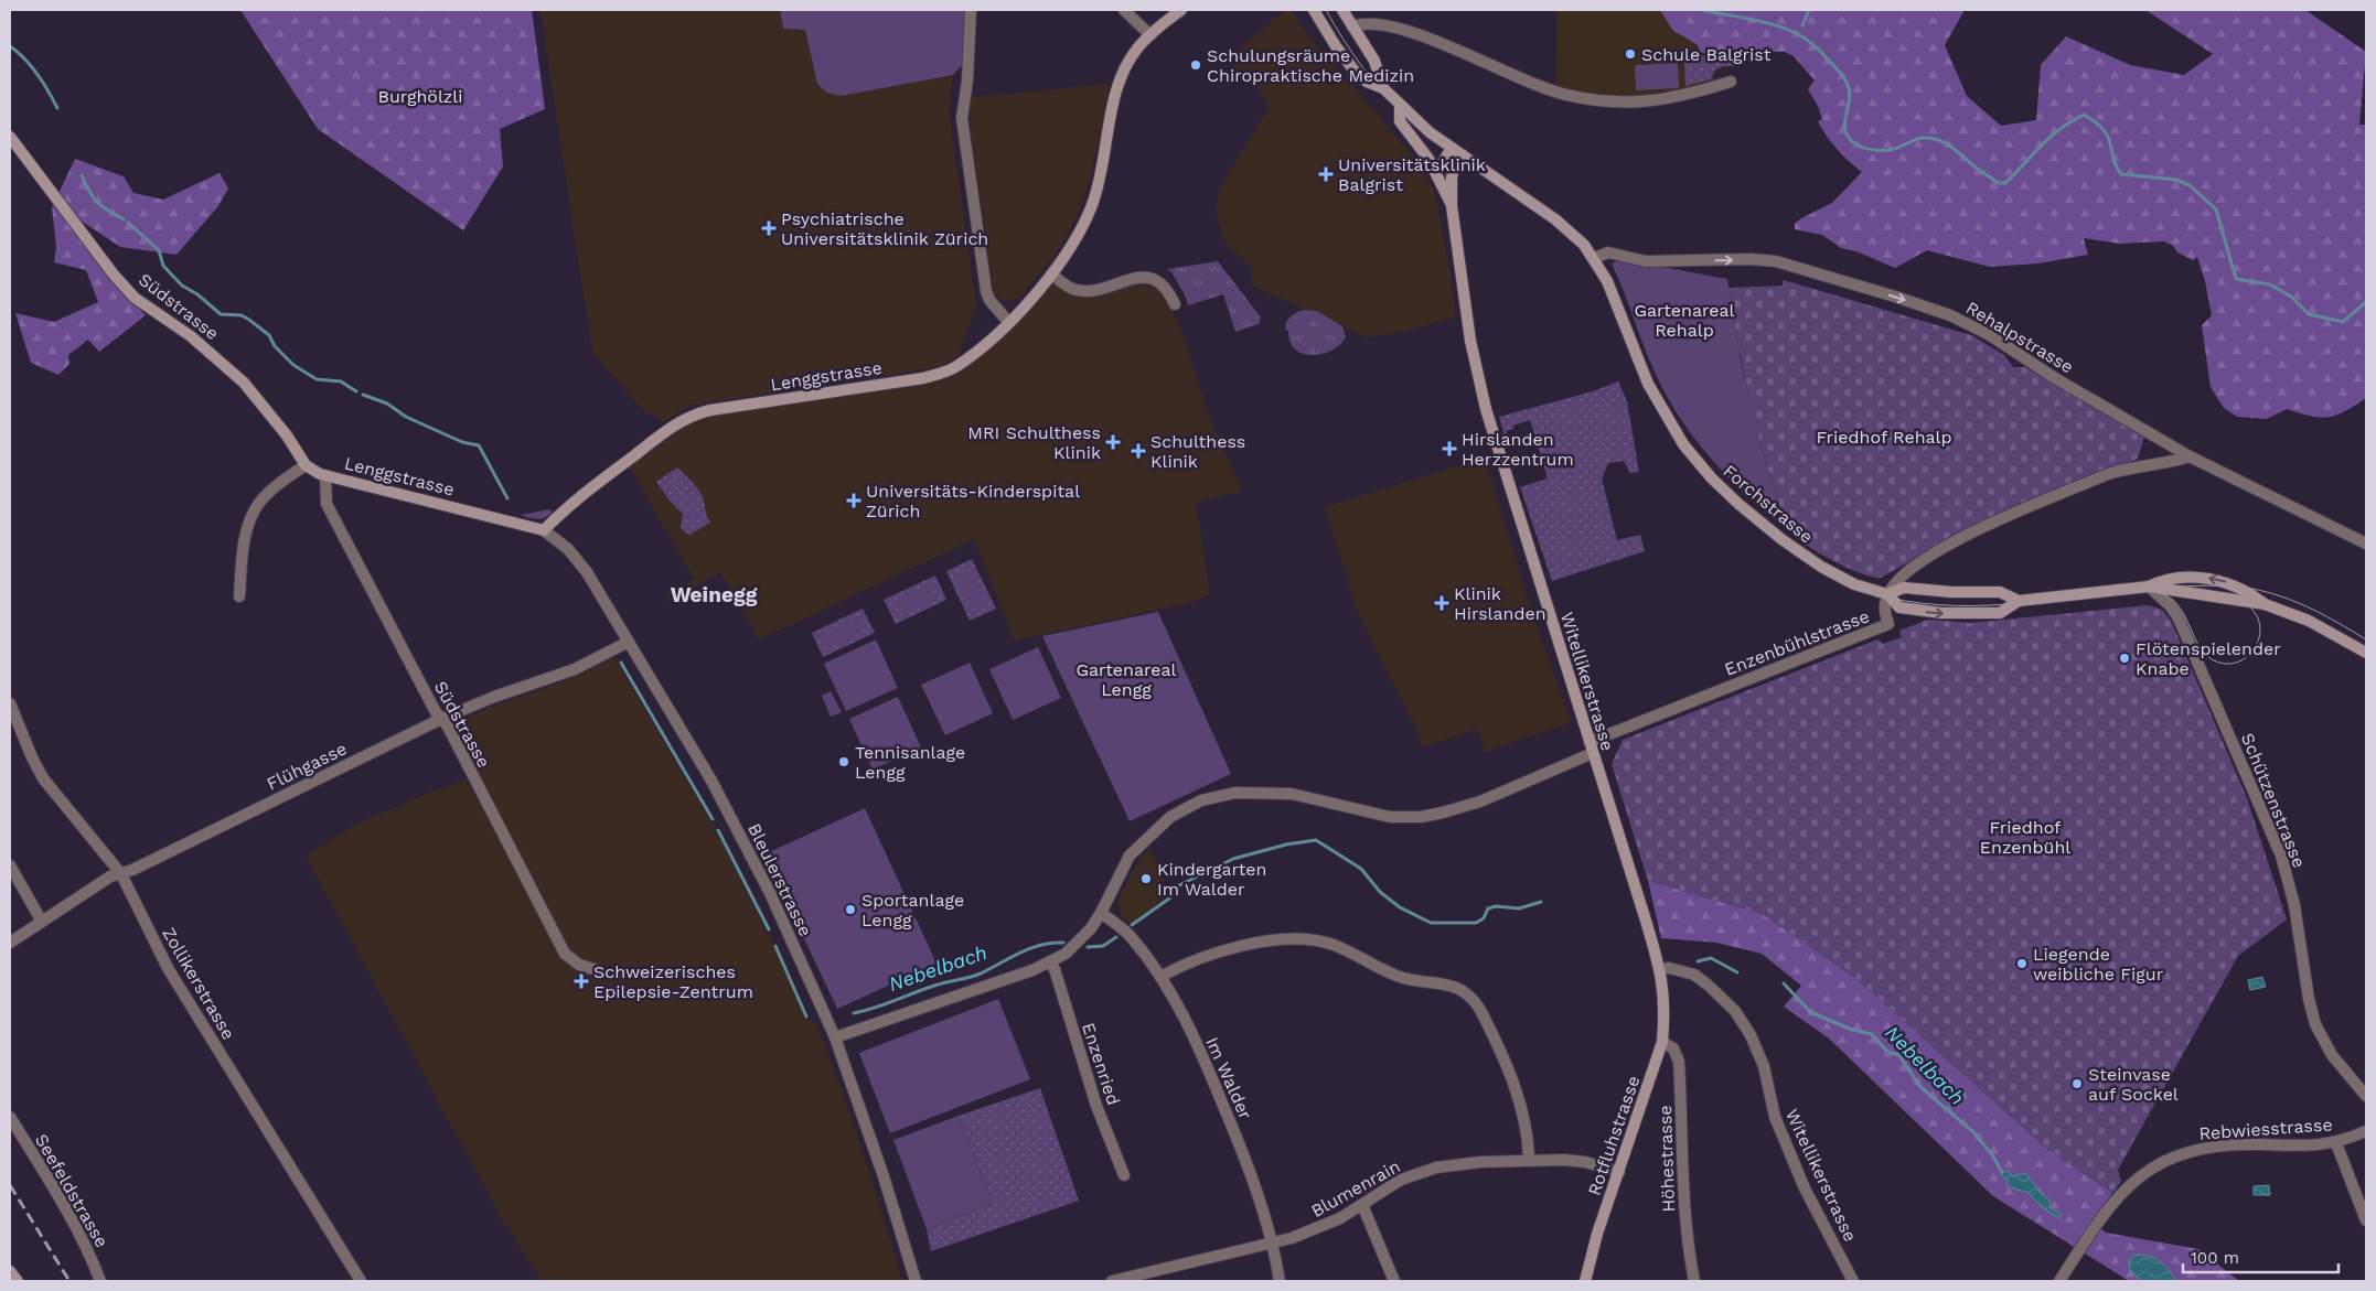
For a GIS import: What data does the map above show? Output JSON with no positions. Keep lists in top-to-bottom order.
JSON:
{
  "streets": {
    "main road": [
      "Südstrasse",
      "Lenggstrasse",
      "Forchstrasse",
      "Witellikerstrasse",
      "Rotfluhstrasse"
    ],
    "street": [
      "Rehalpstrasse",
      "Enzenbühlstrasse",
      "Flühgasse",
      "Schützenstrasse",
      "Bleulerstrasse",
      "Zollikerstrasse",
      "Enzenried",
      "Im Walder",
      "Rebwiesstrasse",
      "Höhestrasse",
      "Blumenrain",
      "Seefeldstrasse"
    ]
  },
  "crossings": [
    ["Südstrasse", "Lenggstrasse"],
    ["Südstrasse", "Flühgasse"],
    ["Rehalpstrasse", "Forchstrasse"],
    ["Rehalpstrasse", "Enzenbühlstrasse"],
    ["Lenggstrasse", "Bleulerstrasse"],
    ["Forchstrasse", "Enzenbühlstrasse"],
    ["Forchstrasse", "Witellikerstrasse"],
    ["Forchstrasse", "Schützenstrasse"],
    ["Enzenbühlstrasse", "Witellikerstrasse"],
    ["Enzenbühlstrasse", "Bleulerstrasse"],
    ["Enzenbühlstrasse", "Enzenried"],
    ["Enzenbühlstrasse", "Im Walder"],
    ["Witellikerstrasse", "Rotfluhstrasse"],
    ["Flühgasse", "Bleulerstrasse"],
    ["Flühgasse", "Zollikerstrasse"],
    ["Im Walder", "Blumenrain"],
    ["Rotfluhstrasse", "Höhestrasse"],
    ["Rotfluhstrasse", "Blumenrain"]
  ],
  "one_way": ["Rehalpstrasse"],
  "districts": ["Weinegg"],
  "water": ["Nebelbach"],
  "parks": [
    "Burghölzli",
    "Gartenareal Rehalp",
    "Friedhof Rehalp",
    "Gartenareal Lengg",
    "Friedhof Enzenbühl"
  ],
  "places": {
    "other": [
      "Schule Balgrist",
      "Schulungsräume Chiropraktische Medizin",
      "Flötenspielender Knabe",
      "Tennisanlage Lengg",
      "Kindergarten Im Walder",
      "Sportanlage Lengg",
      "Liegende weibliche Figur",
      "Steinvase auf Sockel"
    ],
    "health": [
      "Universitätsklinik Balgrist",
      "Psychiatrische Universitätsklinik Zürich",
      "MRI Schulthess Klinik",
      "Hirslanden Herzzentrum",
      "Schulthess Klinik",
      "Universitäts-Kinderspital Zürich",
      "Klinik Hirslanden",
      "Schweizerisches Epilepsie-Zentrum"
    ]
  },
  "scale_bar": "100 m"
}
